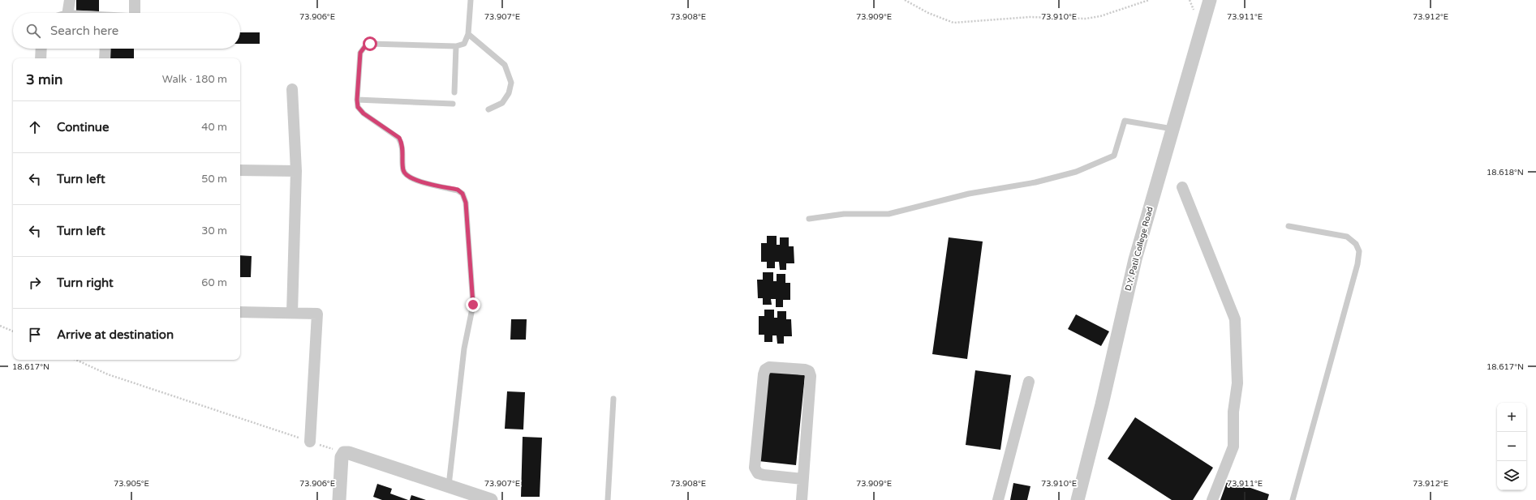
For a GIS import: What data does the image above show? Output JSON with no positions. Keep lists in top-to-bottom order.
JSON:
{
  "streets": {
    "street": ["D.Y. Patil College Road"]
  },
  "page": {
    "search": "Search here",
    "heading": ["3 min", "Walk · 180 m"],
    "list": [
      ["Continue", "40 m"],
      ["Turn left", "50 m"],
      ["Turn left", "30 m"],
      ["Turn right", "60 m"],
      "Arrive at destination"
    ],
    "map_buttons": ["+", "−"]
  },
  "coordinates": [
    "73.906°E",
    "73.907°E",
    "73.908°E",
    "73.909°E",
    "73.910°E",
    "73.911°E",
    "73.912°E",
    "18.618°N",
    "18.617°N",
    "73.905°E"
  ]
}
